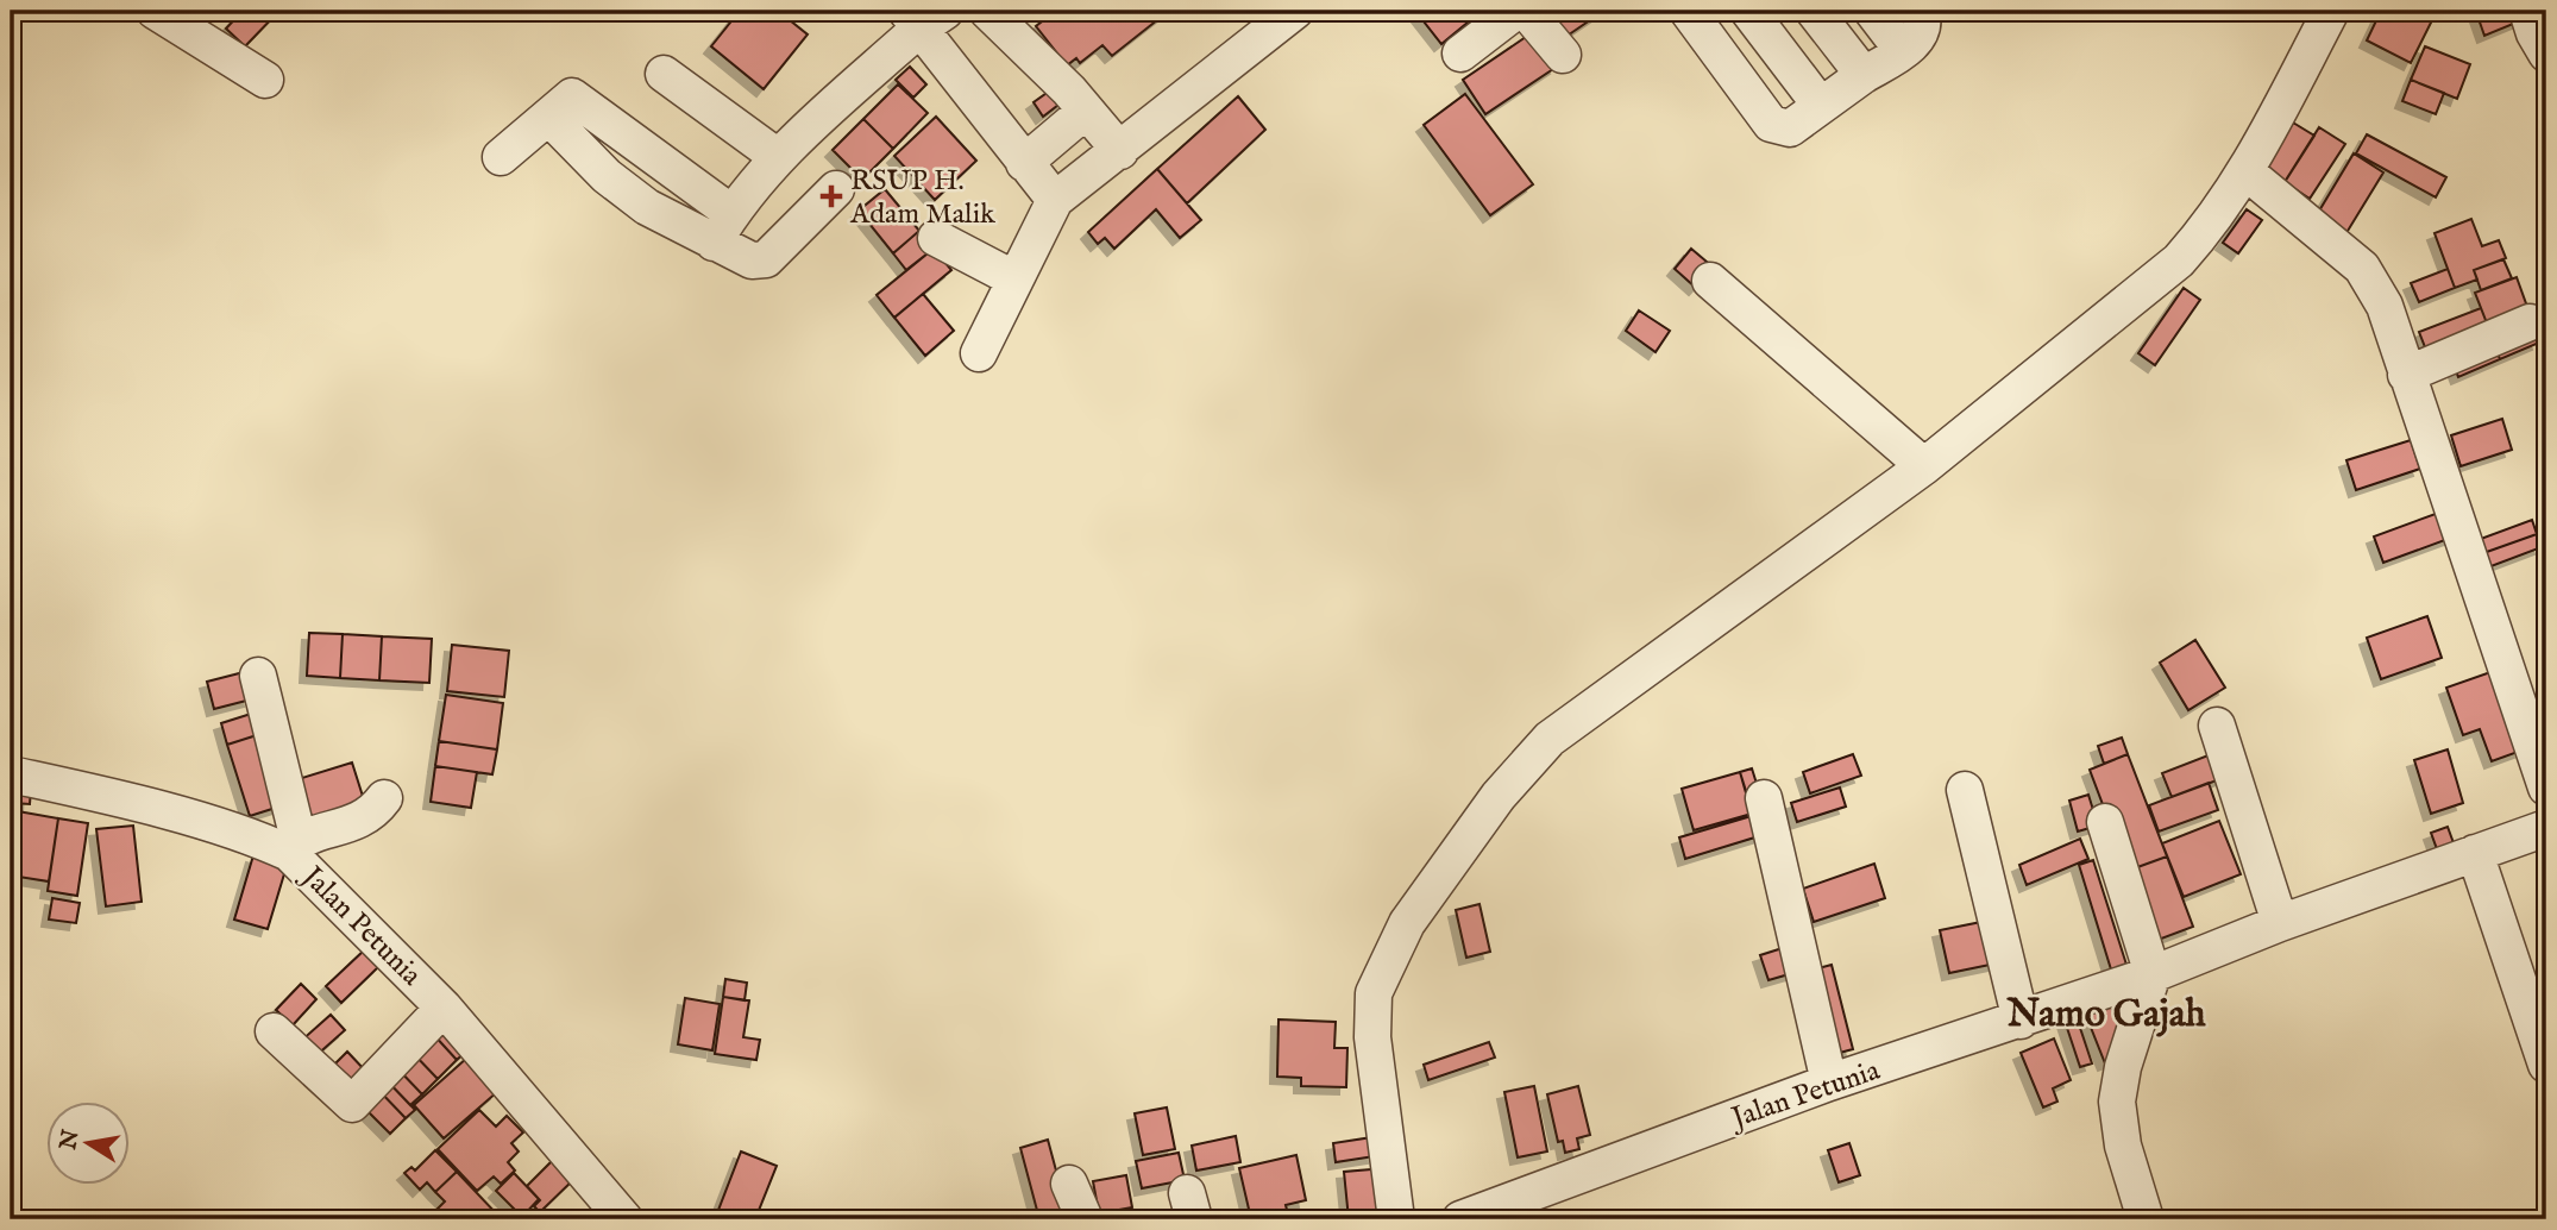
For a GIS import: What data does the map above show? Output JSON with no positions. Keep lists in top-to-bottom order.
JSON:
{
  "streets": {
    "street": ["Jalan Petunia"]
  },
  "districts": ["Namo Gajah"],
  "places": {
    "health": ["RSUP H. Adam Malik"]
  },
  "north": "left"
}
